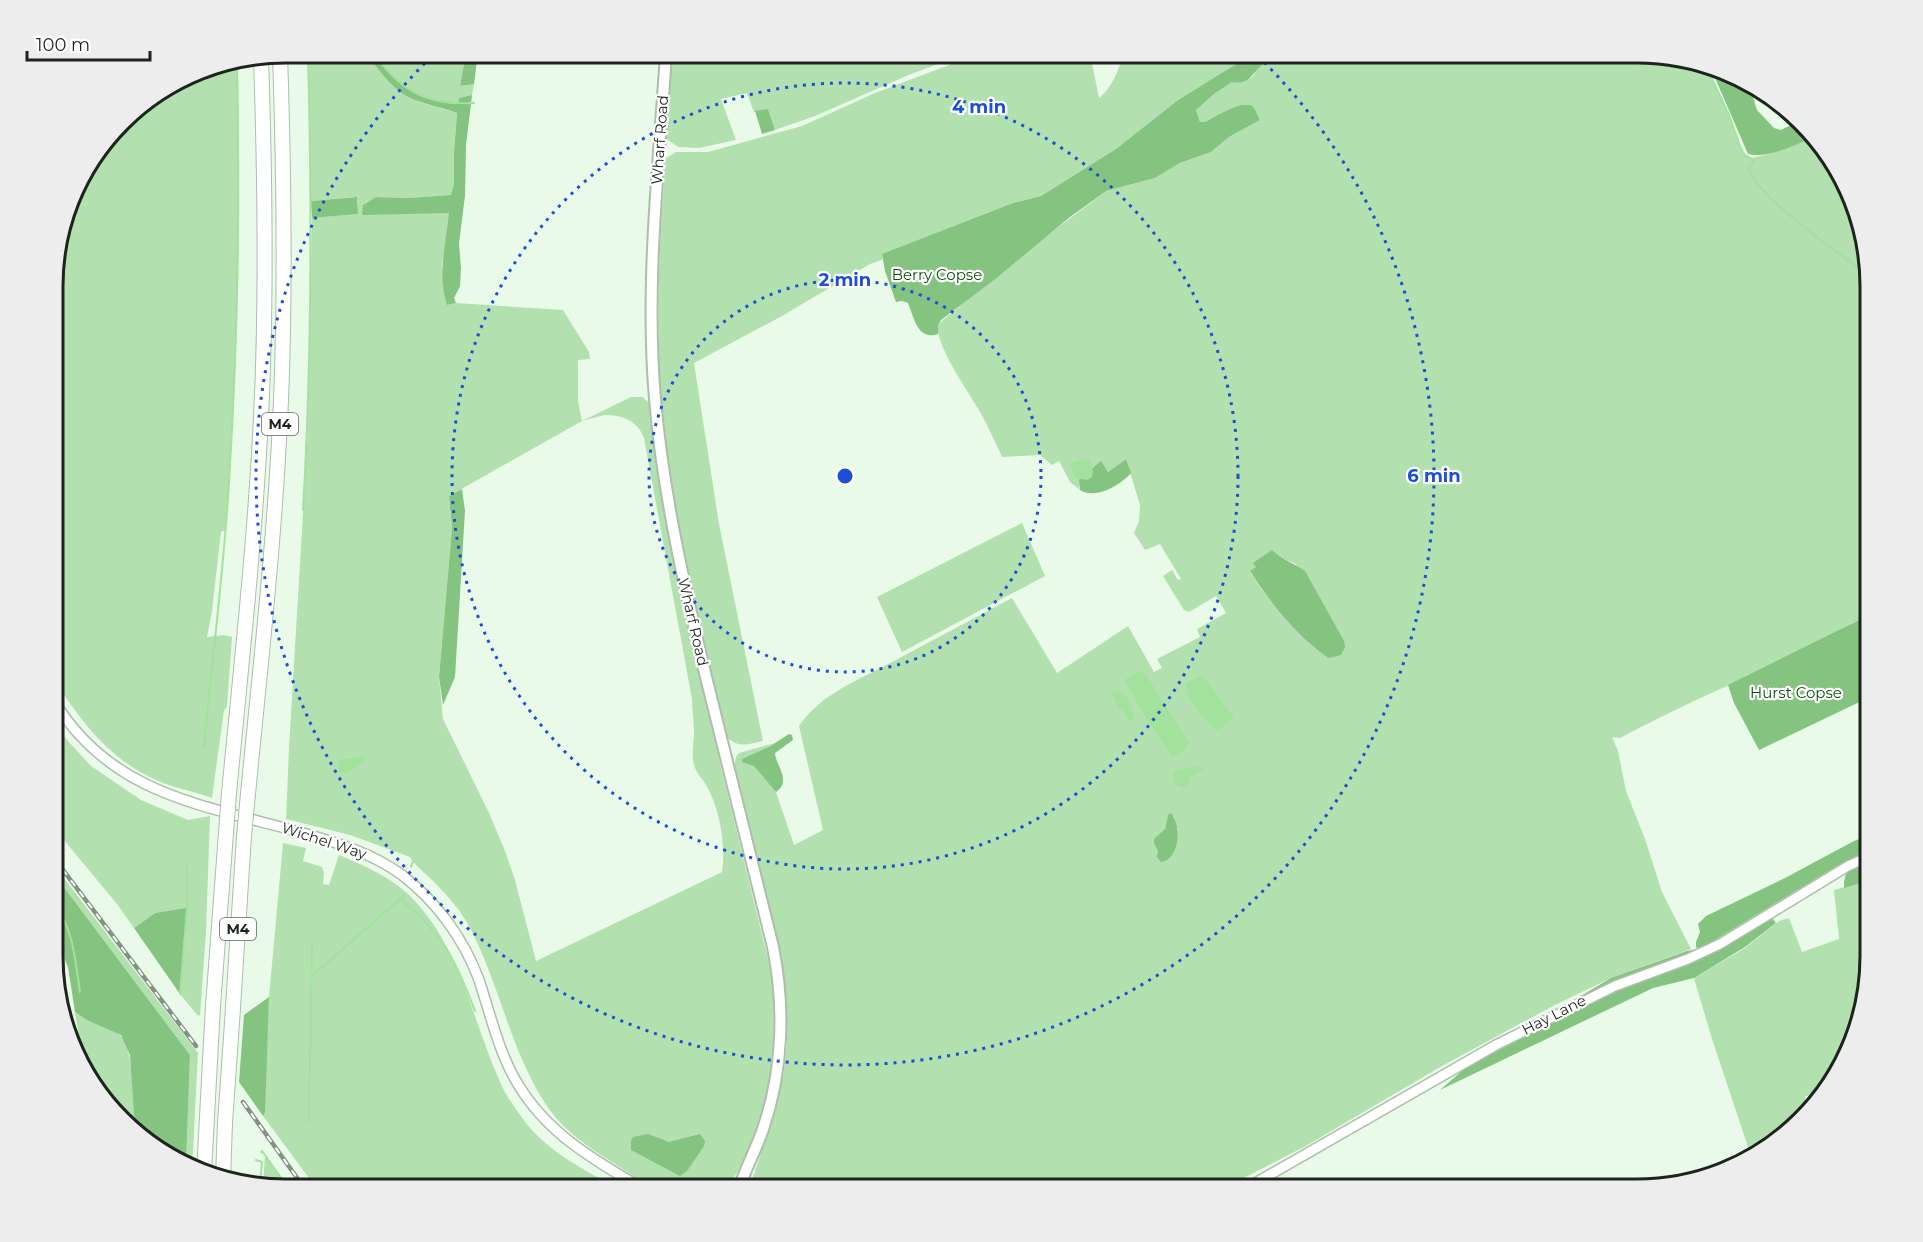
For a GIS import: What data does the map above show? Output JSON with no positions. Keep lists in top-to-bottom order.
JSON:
{
  "streets": {
    "highway": ["M4"],
    "main road": ["Wharf Road"],
    "street": ["Wichel Way", "Hay Lane"]
  },
  "parks": ["Berry Copse", "Hurst Copse"],
  "scale_bar": "100 m",
  "rings": ["4 min", "2 min", "6 min"]
}
